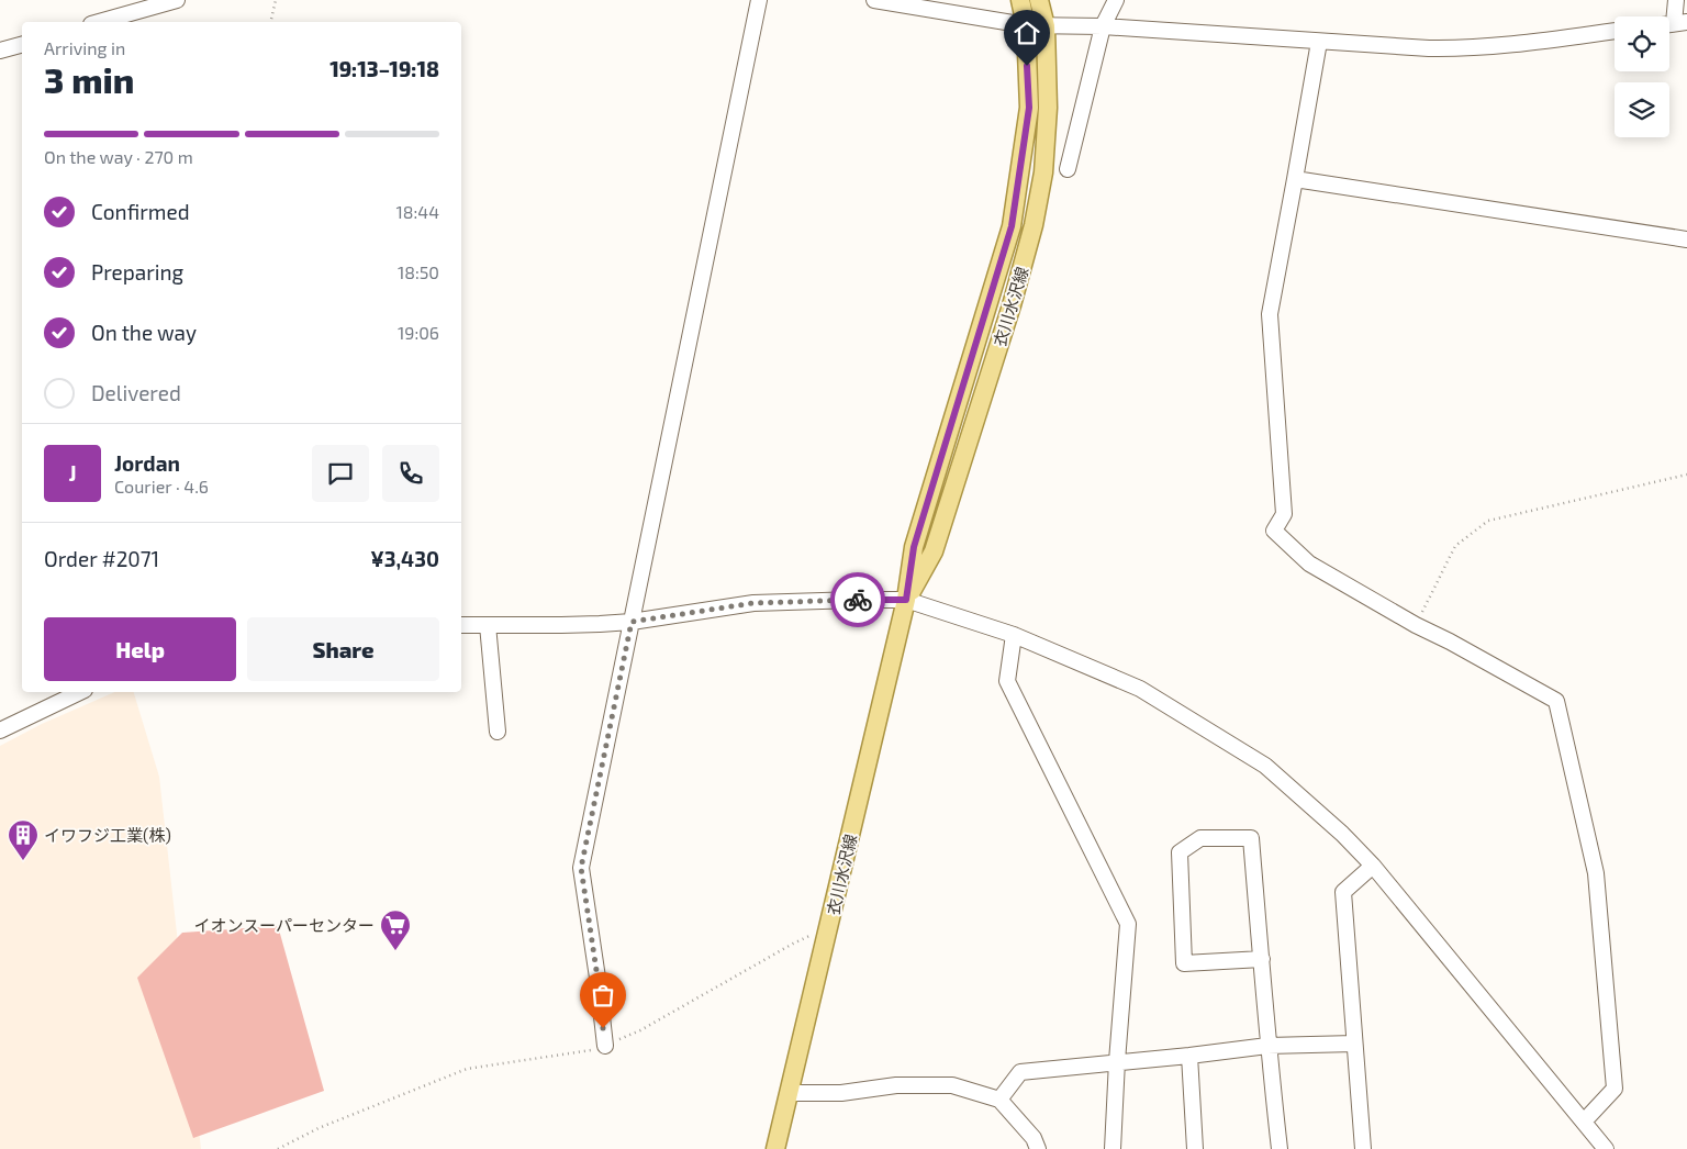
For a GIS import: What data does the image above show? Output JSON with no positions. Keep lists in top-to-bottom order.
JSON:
{
  "streets": {
    "main road": ["衣川水沢線"]
  },
  "places": {
    "building": ["イワフジ工業(株)"],
    "supermarket": ["イオンスーパーセンター"]
  },
  "page": {
    "heading": ["3 min", "Arriving in", "19:13–19:18"],
    "panel": [
      "Jordan",
      "Courier · 4.6",
      "Order #2071",
      "¥3,430"
    ],
    "bar": "On the way · 270 m",
    "list": [
      ["Confirmed", "18:44"],
      ["Preparing", "18:50"],
      ["On the way", "19:06"],
      "Delivered"
    ],
    "round": "J",
    "buttons": ["Help", "Share"]
  }
}
